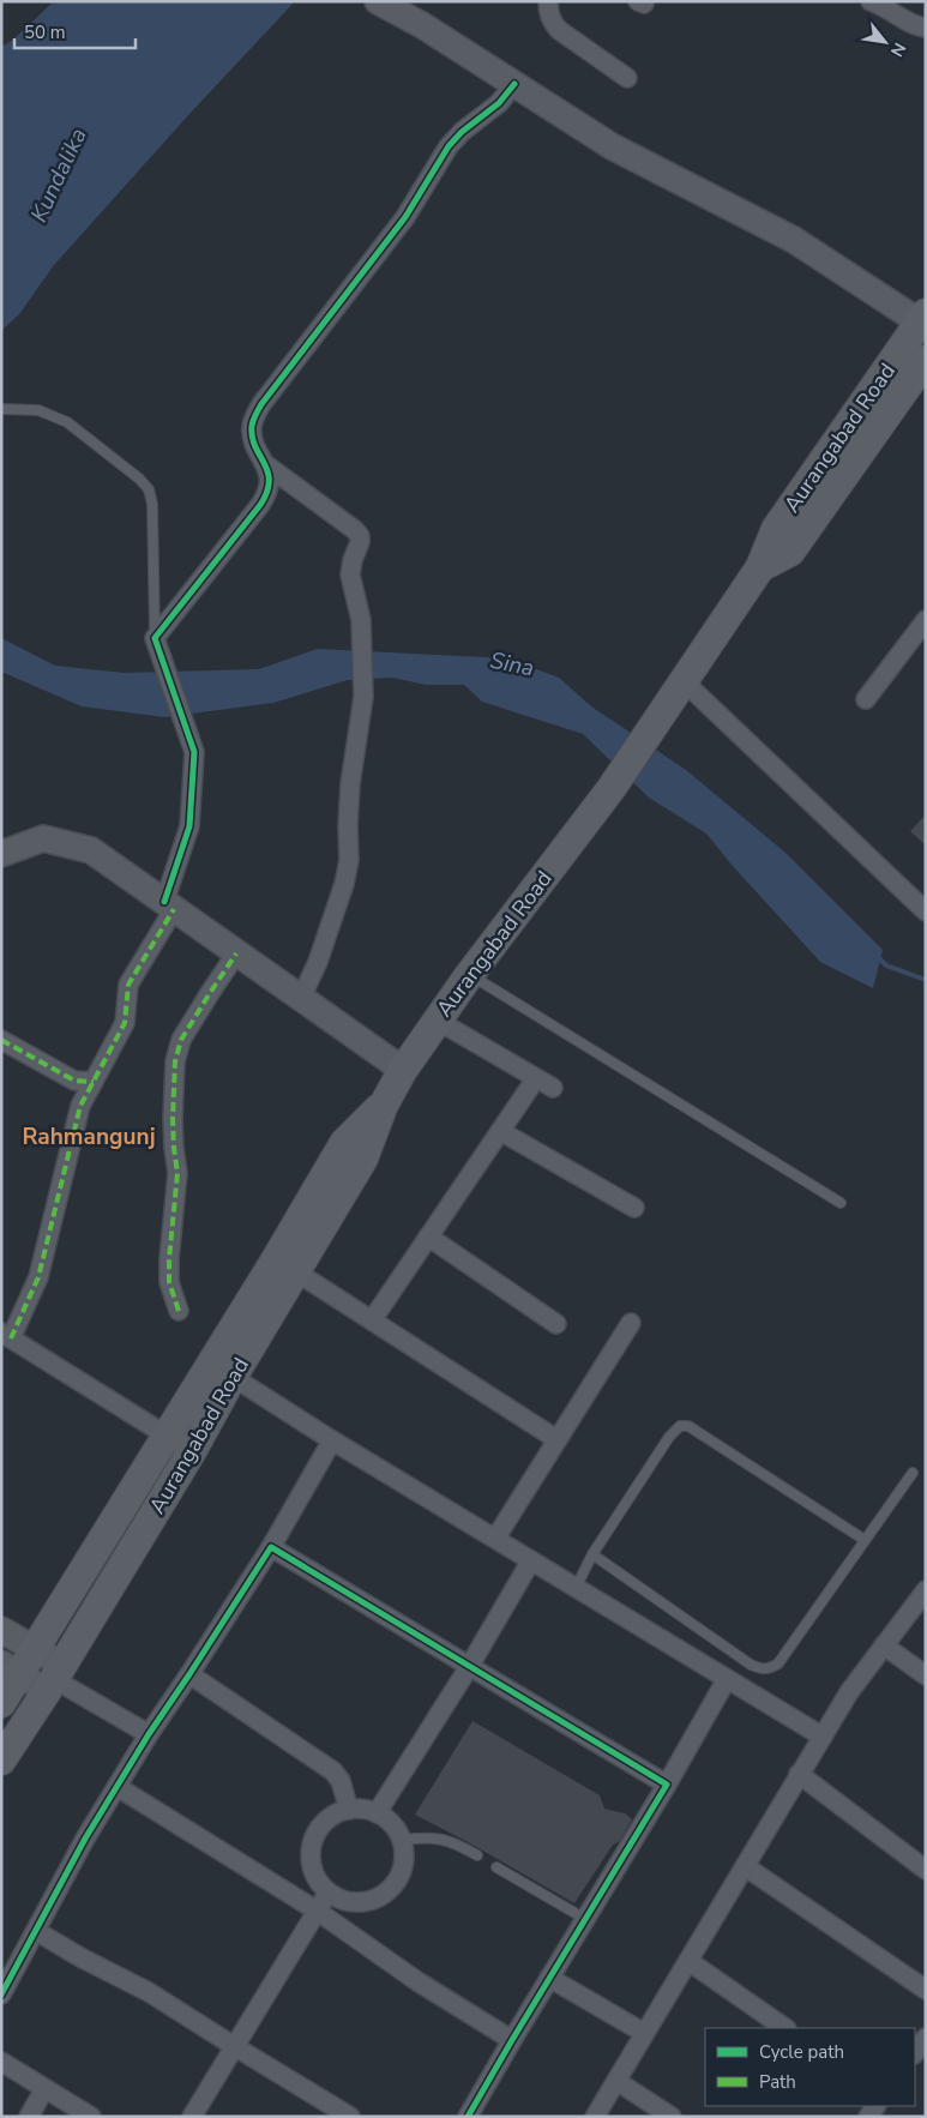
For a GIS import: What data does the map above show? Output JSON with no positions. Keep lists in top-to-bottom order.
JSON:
{
  "streets": {
    "main road": ["Aurangabad Road"]
  },
  "districts": ["Rahmangunj"],
  "water": ["Kundalika", "Sina"],
  "legend": ["Cycle path", "Path"],
  "scale_bar": "50 m",
  "north": "bottom right"
}
